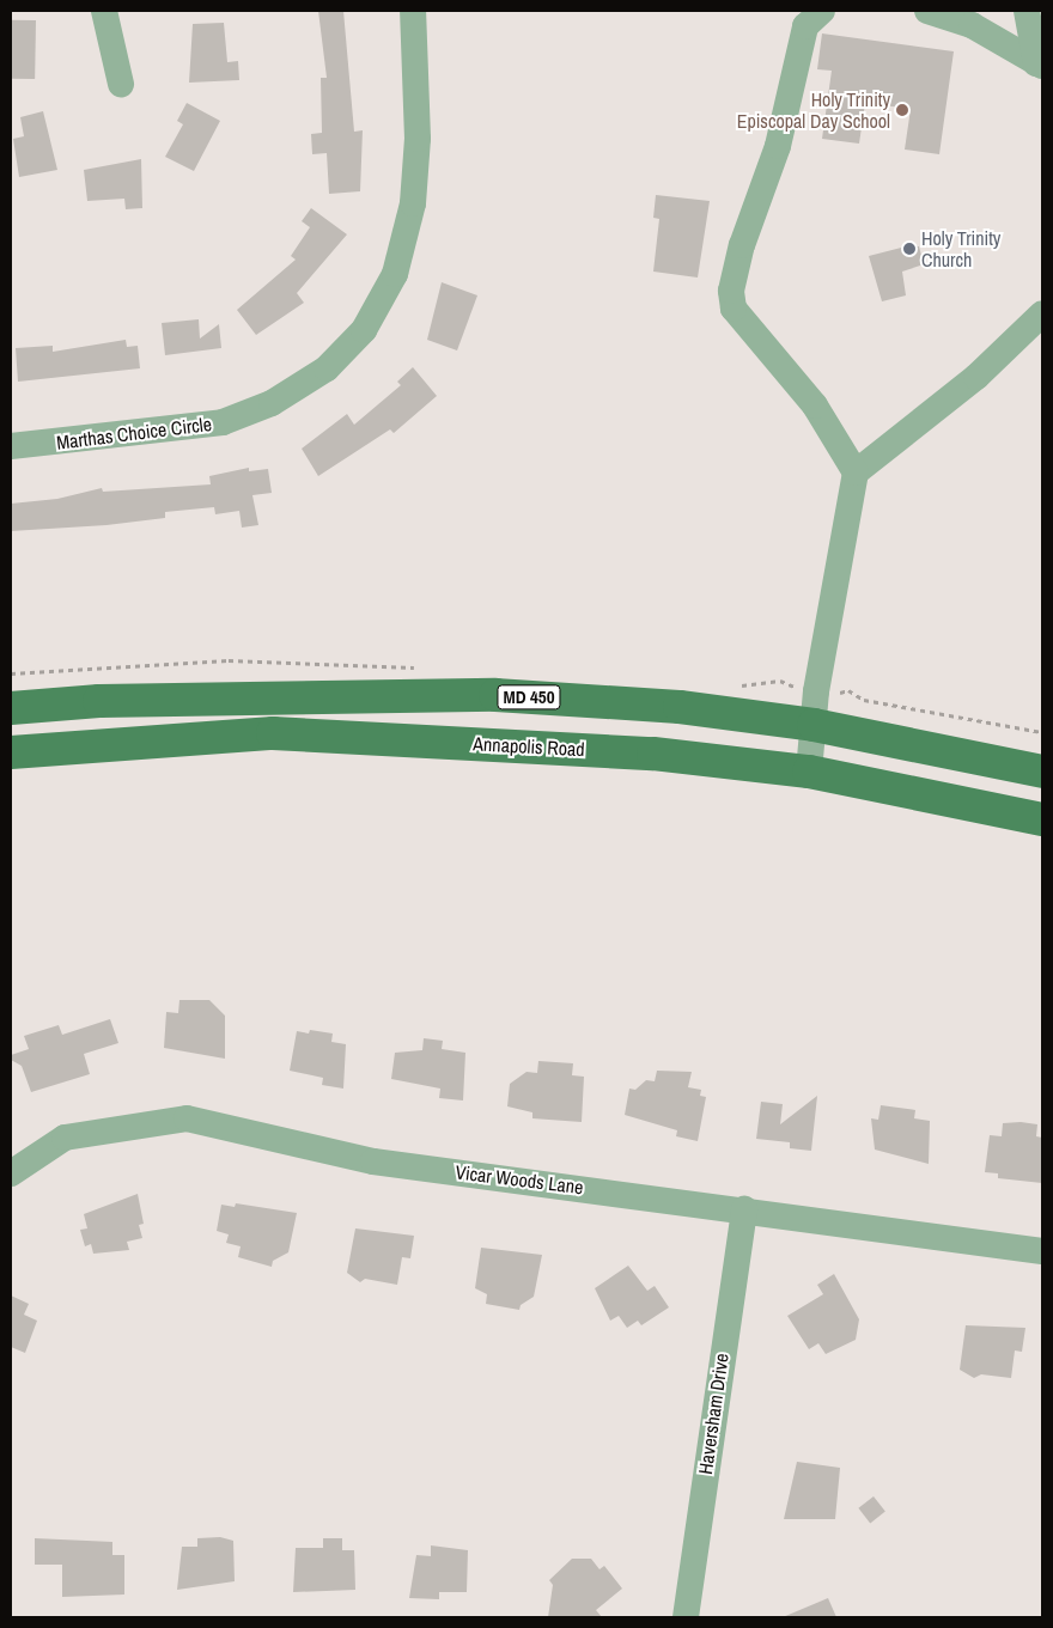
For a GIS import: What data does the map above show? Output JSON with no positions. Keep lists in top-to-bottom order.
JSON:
{
  "streets": {
    "main road": ["MD 450", "Annapolis Road"],
    "street": ["Marthas Choice Circle", "Vicar Woods Lane", "Haversham Drive"]
  },
  "crossings": [
    ["Vicar Woods Lane", "Haversham Drive"]
  ],
  "places": ["Holy Trinity Episcopal Day School", "Holy Trinity Church"]
}
